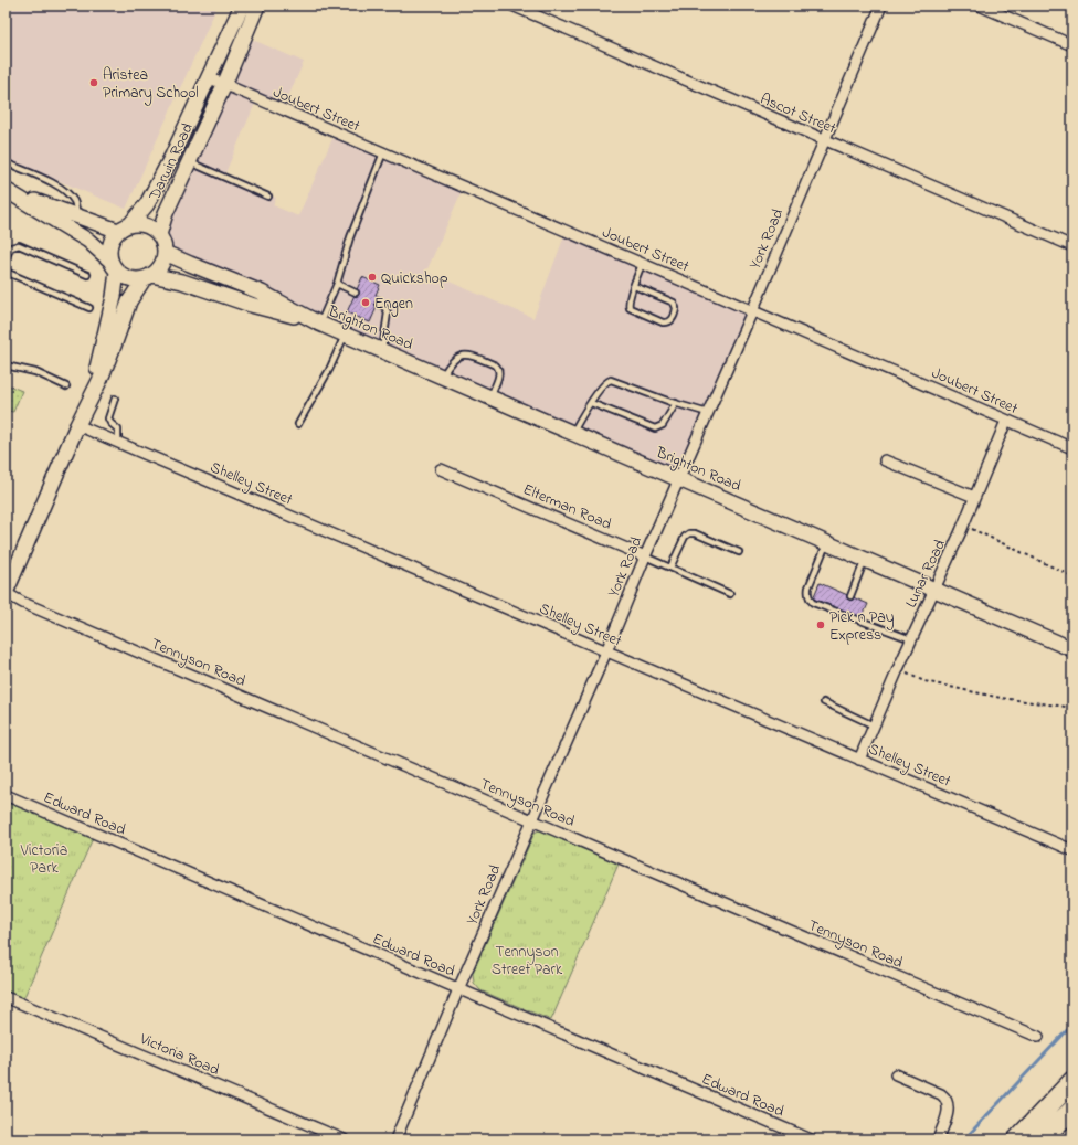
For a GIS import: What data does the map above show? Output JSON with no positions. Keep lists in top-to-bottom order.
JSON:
{
  "streets": {
    "main road": ["Darwin Road", "Brighton Road"],
    "street": [
      "Joubert Street",
      "Ascot Street",
      "York Road",
      "Shelley Street",
      "Elterman Road",
      "Lunar Road",
      "Tennyson Road",
      "Edward Road",
      "Victoria Road"
    ]
  },
  "crossings": [
    ["Joubert Street", "Darwin Road"],
    ["Joubert Street", "York Road"],
    ["Joubert Street", "Lunar Road"],
    ["Ascot Street", "York Road"],
    ["Darwin Road", "Brighton Road"],
    ["York Road", "Brighton Road"],
    ["York Road", "Shelley Street"],
    ["York Road", "Elterman Road"],
    ["York Road", "Tennyson Road"],
    ["York Road", "Edward Road"],
    ["Brighton Road", "Lunar Road"],
    ["Shelley Street", "Lunar Road"]
  ],
  "parks": ["Victoria Park", "Tennyson Street Park"],
  "places": [
    "Aristea Primary School",
    "Quickshop",
    "Engen",
    "Pick n Pay Express"
  ]
}
